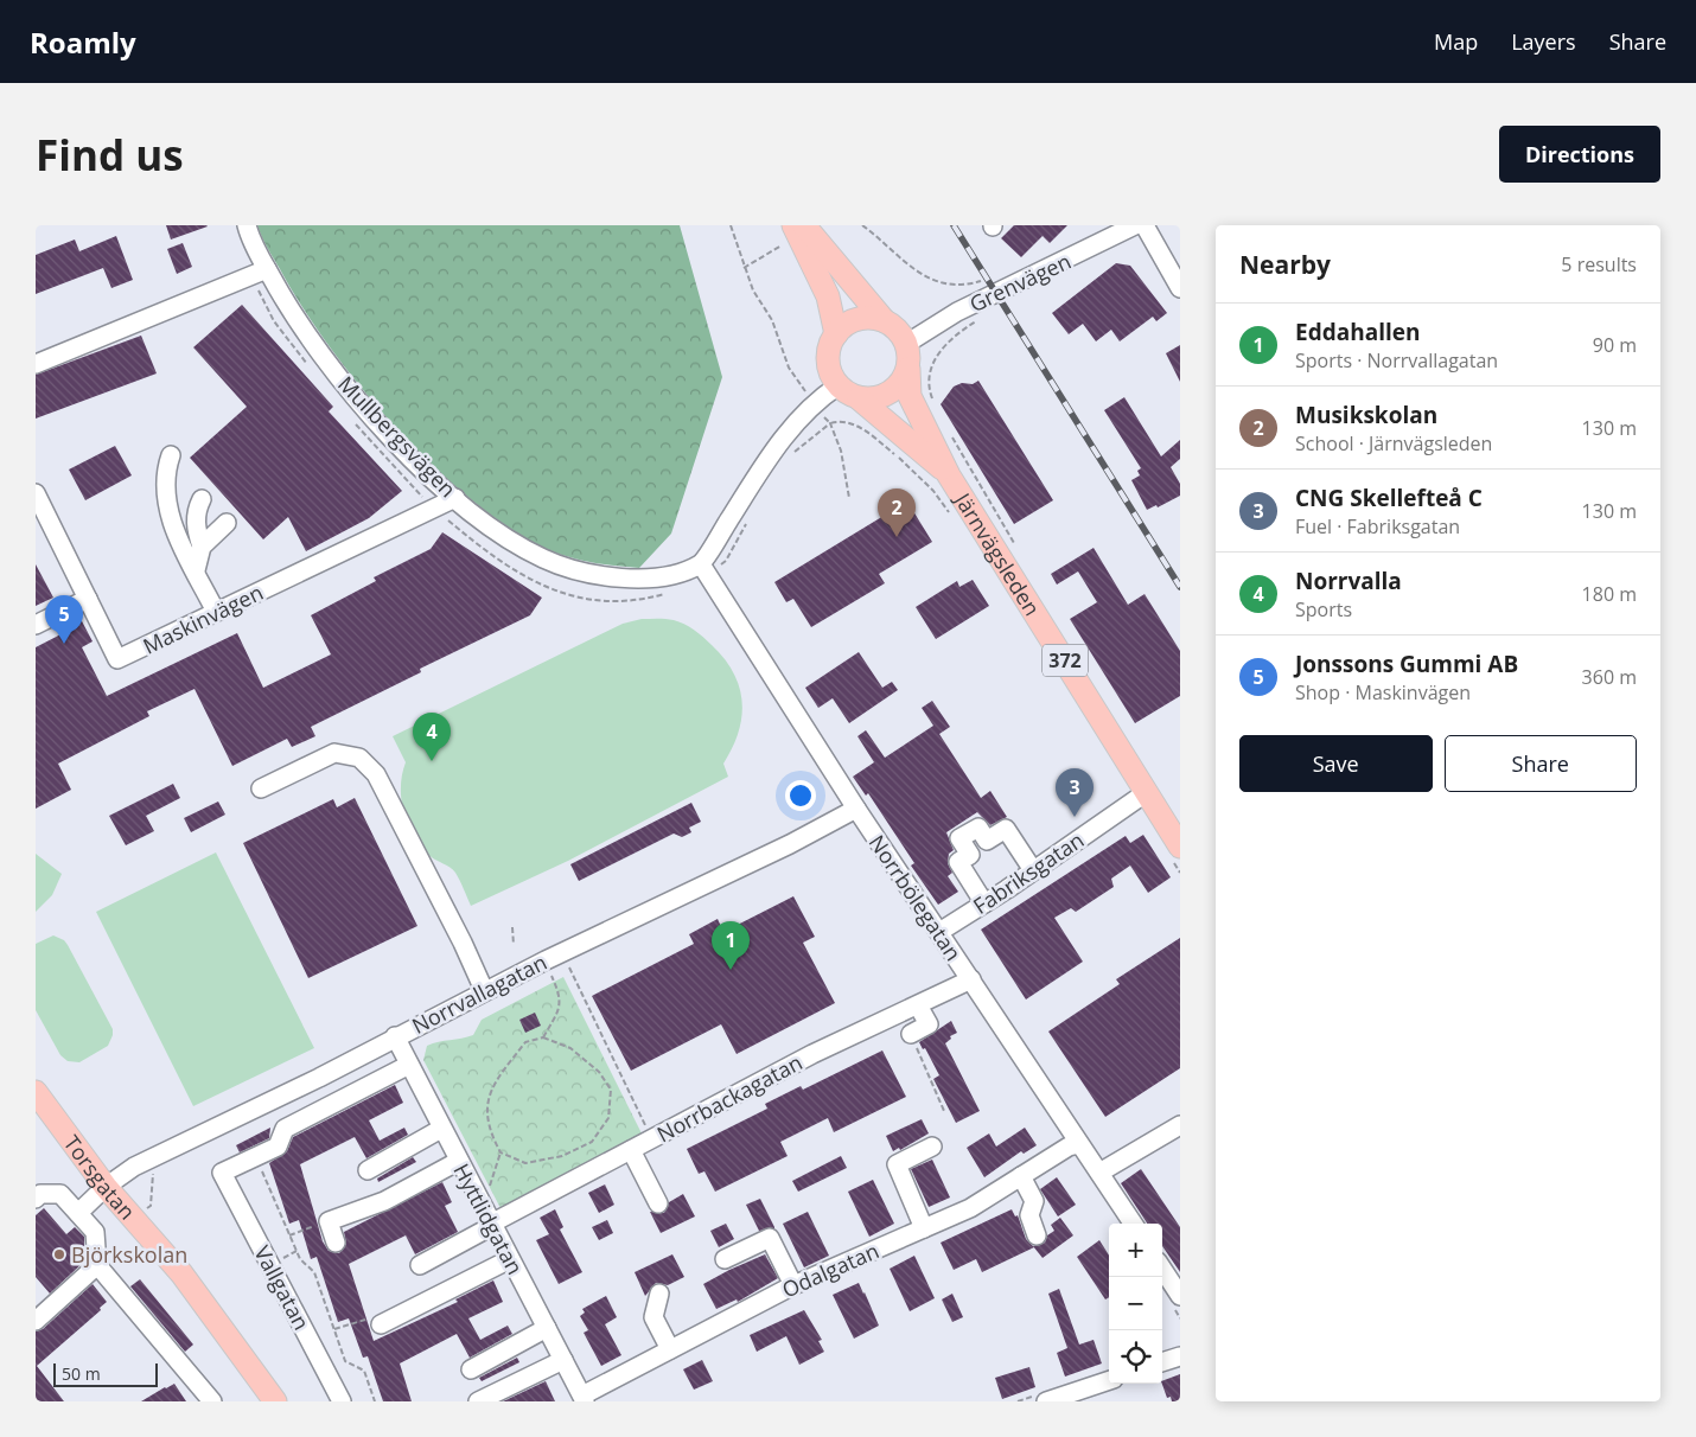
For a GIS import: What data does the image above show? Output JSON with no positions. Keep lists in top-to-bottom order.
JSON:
{
  "streets": {
    "main road": ["Järnvägsleden", "372", "Torsgatan"],
    "street": [
      "Grenvägen",
      "Mullbergsvägen",
      "Maskinvägen",
      "Fabriksgatan",
      "Norrbölegatan",
      "Norrvallagatan",
      "Norrbackagatan",
      "Hyttlidgatan",
      "Odalgatan",
      "Vallgatan"
    ]
  },
  "crossings": [
    ["Grenvägen", "Järnvägsleden"],
    ["Grenvägen", "372"],
    ["Mullbergsvägen", "Maskinvägen"],
    ["Mullbergsvägen", "Norrbölegatan"],
    ["Järnvägsleden", "372"],
    ["Järnvägsleden", "Fabriksgatan"],
    ["Fabriksgatan", "Norrbölegatan"],
    ["Norrbölegatan", "Norrvallagatan"],
    ["Norrbölegatan", "Norrbackagatan"],
    ["Norrbölegatan", "Odalgatan"],
    ["Norrvallagatan", "Torsgatan"],
    ["Norrvallagatan", "Hyttlidgatan"],
    ["Norrbackagatan", "Hyttlidgatan"],
    ["Hyttlidgatan", "Odalgatan"]
  ],
  "places": ["Björkskolan"],
  "scale_bar": "50 m",
  "page": {
    "header": "Roamly",
    "nav": ["Map", "Layers", "Share"],
    "buttons": [
      "Directions",
      ["Save", "Share"]
    ],
    "title": "Find us",
    "heading": ["Nearby", "5 results"],
    "list": [
      {
        "mark": "1",
        "name": "Eddahallen",
        "note": "Sports · Norrvallagatan",
        "value": "90 m"
      },
      {
        "mark": "2",
        "name": "Musikskolan",
        "note": "School · Järnvägsleden",
        "value": "130 m"
      },
      {
        "mark": "3",
        "name": "CNG Skellefteå C",
        "note": "Fuel · Fabriksgatan",
        "value": "130 m"
      },
      {
        "mark": "4",
        "name": "Norrvalla",
        "note": "Sports",
        "value": "180 m"
      },
      {
        "mark": "5",
        "name": "Jonssons Gummi AB",
        "note": "Shop · Maskinvägen",
        "value": "360 m"
      }
    ],
    "pins": [
      "2",
      "5",
      "4",
      "3",
      "1"
    ],
    "map_buttons": ["+", "−"],
    "scale": "50 m"
  }
}
